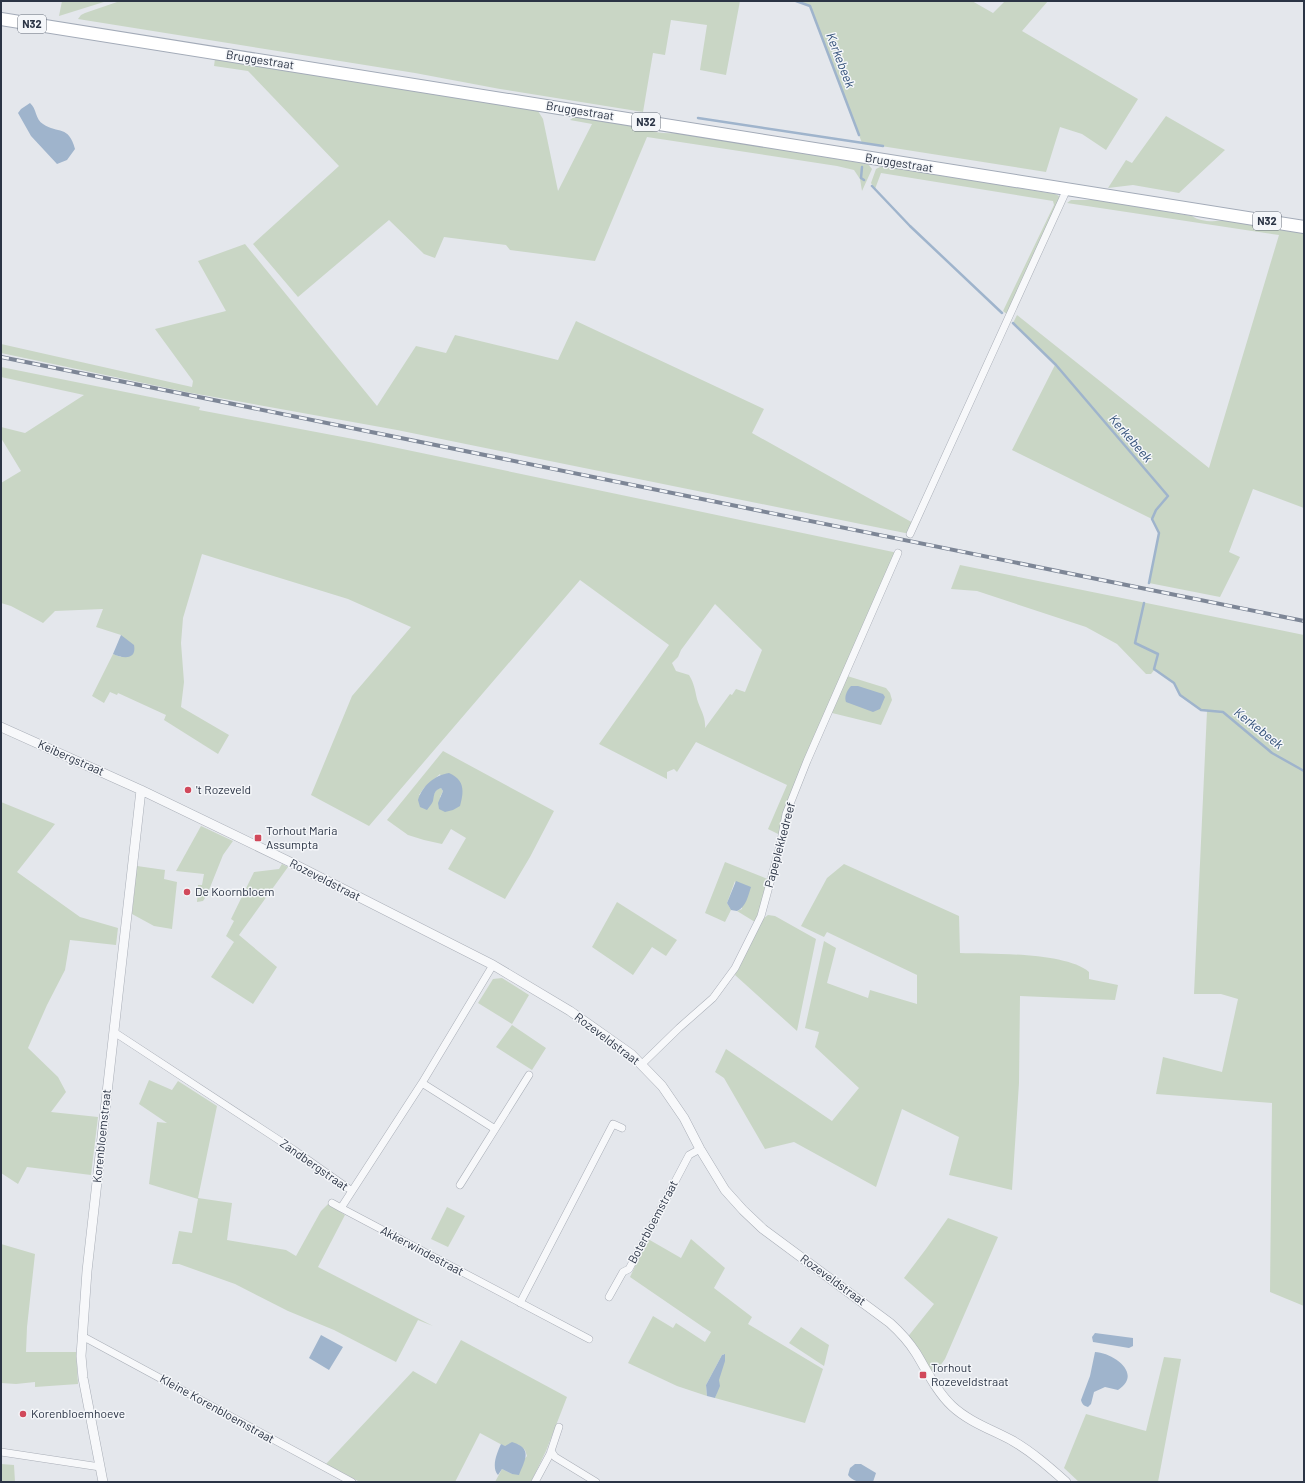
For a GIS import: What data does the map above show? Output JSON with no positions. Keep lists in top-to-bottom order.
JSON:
{
  "streets": {
    "main road": ["N32", "Bruggestraat"],
    "street": [
      "Keibergstraat",
      "Papeplekkedreef",
      "Rozeveldstraat",
      "Korenbloemstraat",
      "Zandbergstraat",
      "Boterbloemstraat",
      "Akkerwindestraat",
      "Kleine Korenbloemstraat"
    ]
  },
  "crossings": [
    ["Keibergstraat", "Rozeveldstraat"],
    ["Keibergstraat", "Korenbloemstraat"],
    ["Papeplekkedreef", "Rozeveldstraat"],
    ["Rozeveldstraat", "Korenbloemstraat"],
    ["Rozeveldstraat", "Zandbergstraat"],
    ["Rozeveldstraat", "Boterbloemstraat"],
    ["Korenbloemstraat", "Zandbergstraat"],
    ["Korenbloemstraat", "Kleine Korenbloemstraat"],
    ["Zandbergstraat", "Akkerwindestraat"]
  ],
  "water": ["Kerkebeek"],
  "places": {
    "other": ["'t Rozeveld", "De Koornbloem", "Korenbloemhoeve"],
    "transit": ["Torhout Maria Assumpta", "Torhout Rozeveldstraat"]
  }
}
